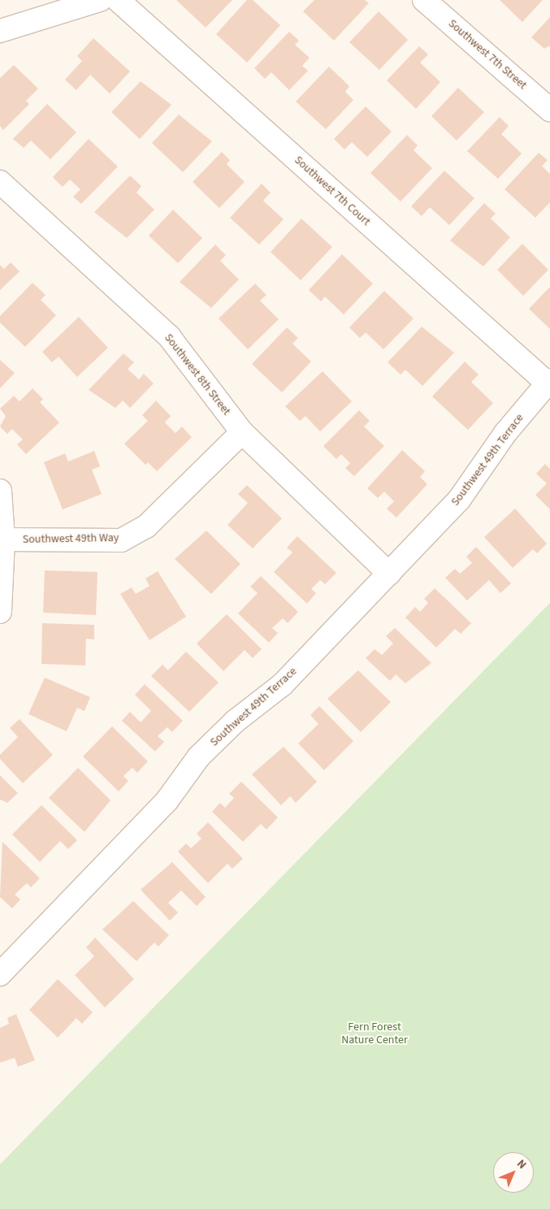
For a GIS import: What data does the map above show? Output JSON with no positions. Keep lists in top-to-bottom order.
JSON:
{
  "streets": {
    "street": [
      "Southwest 7th Street",
      "Southwest 7th Court",
      "Southwest 8th Street",
      "Southwest 49th Terrace",
      "Southwest 49th Way"
    ]
  },
  "crossings": [
    ["Southwest 7th Court", "Southwest 49th Terrace"],
    ["Southwest 8th Street", "Southwest 49th Terrace"],
    ["Southwest 8th Street", "Southwest 49th Way"]
  ],
  "parks": ["Fern Forest Nature Center"],
  "north": "top right"
}
